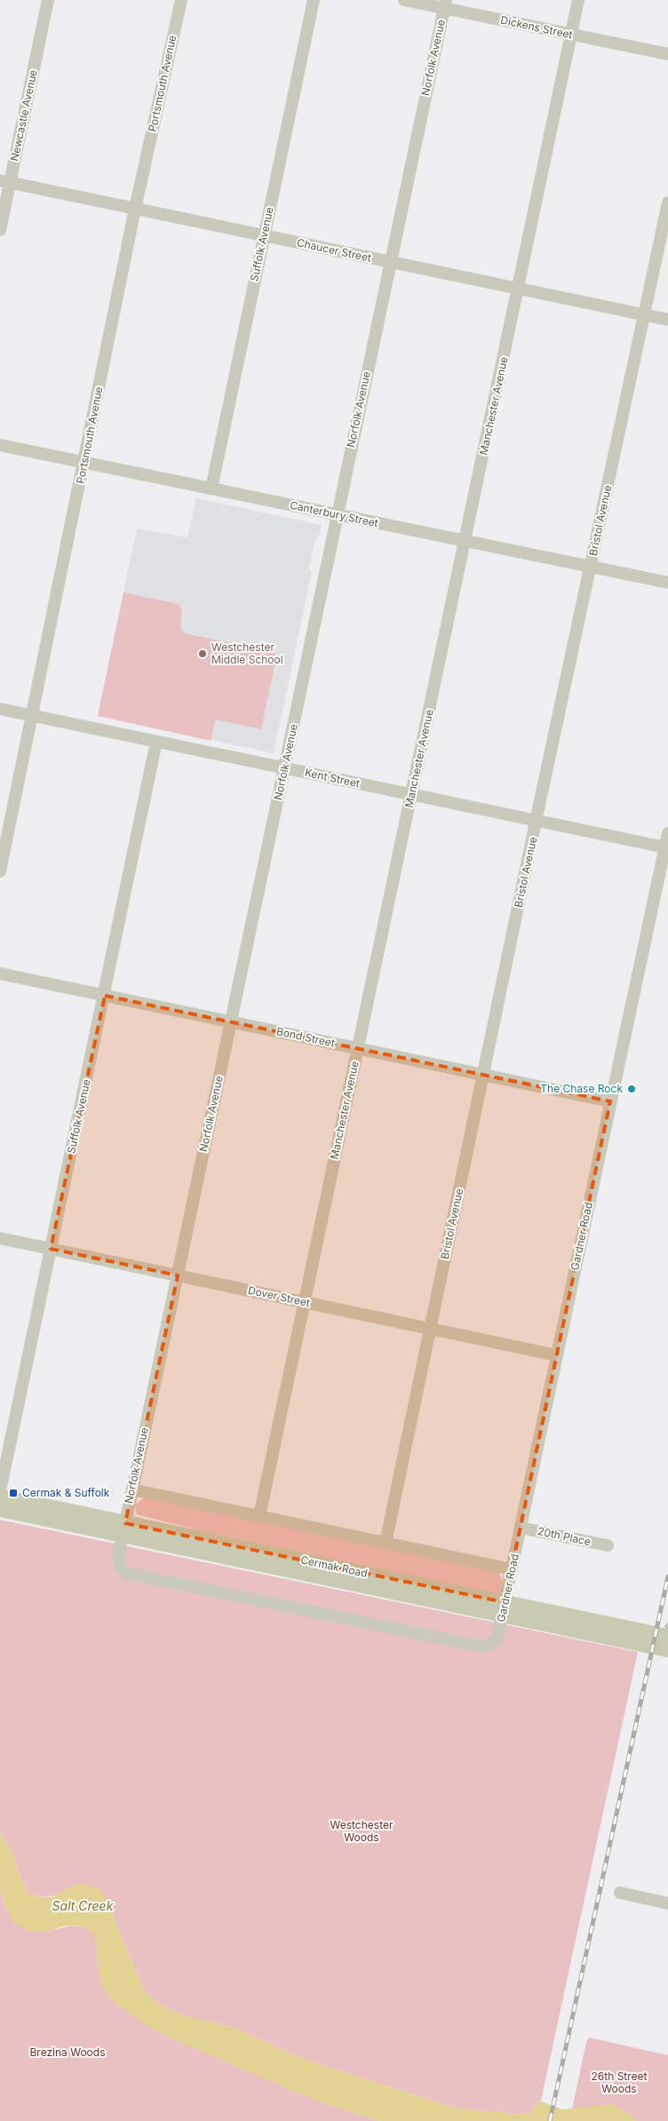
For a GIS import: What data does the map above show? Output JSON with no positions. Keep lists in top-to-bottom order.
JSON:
{
  "streets": {
    "main road": ["Cermak Road"],
    "street": [
      "Dickens Street",
      "Norfolk Avenue",
      "Portsmouth Avenue",
      "Newcastle Avenue",
      "Suffolk Avenue",
      "Chaucer Street",
      "Manchester Avenue",
      "Canterbury Street",
      "Bristol Avenue",
      "Kent Street",
      "Bond Street",
      "Gardner Road",
      "Dover Street",
      "20th Place"
    ]
  },
  "crossings": [
    ["Dickens Street", "Norfolk Avenue"],
    ["Dickens Street", "Manchester Avenue"],
    ["Norfolk Avenue", "Chaucer Street"],
    ["Norfolk Avenue", "Canterbury Street"],
    ["Norfolk Avenue", "Kent Street"],
    ["Norfolk Avenue", "Bond Street"],
    ["Norfolk Avenue", "Gardner Road"],
    ["Norfolk Avenue", "Dover Street"],
    ["Norfolk Avenue", "Cermak Road"],
    ["Portsmouth Avenue", "Chaucer Street"],
    ["Portsmouth Avenue", "Canterbury Street"],
    ["Portsmouth Avenue", "Kent Street"],
    ["Newcastle Avenue", "Chaucer Street"],
    ["Suffolk Avenue", "Chaucer Street"],
    ["Suffolk Avenue", "Canterbury Street"],
    ["Suffolk Avenue", "Kent Street"],
    ["Suffolk Avenue", "Bond Street"],
    ["Suffolk Avenue", "Dover Street"],
    ["Chaucer Street", "Manchester Avenue"],
    ["Chaucer Street", "Bristol Avenue"],
    ["Manchester Avenue", "Canterbury Street"],
    ["Manchester Avenue", "Kent Street"],
    ["Manchester Avenue", "Bond Street"],
    ["Manchester Avenue", "Dover Street"],
    ["Canterbury Street", "Bristol Avenue"],
    ["Bristol Avenue", "Kent Street"],
    ["Bristol Avenue", "Bond Street"],
    ["Bristol Avenue", "Dover Street"],
    ["Kent Street", "Gardner Road"],
    ["Bond Street", "Gardner Road"],
    ["Gardner Road", "Dover Street"],
    ["Gardner Road", "20th Place"],
    ["Gardner Road", "Cermak Road"]
  ],
  "water": ["Salt Creek"],
  "parks": ["Westchester Woods", "Brezina Woods", "26th Street Woods"],
  "places": {
    "other": ["Westchester Middle School", "The Chase Rock"],
    "transit": ["Cermak & Suffolk"]
  }
}
